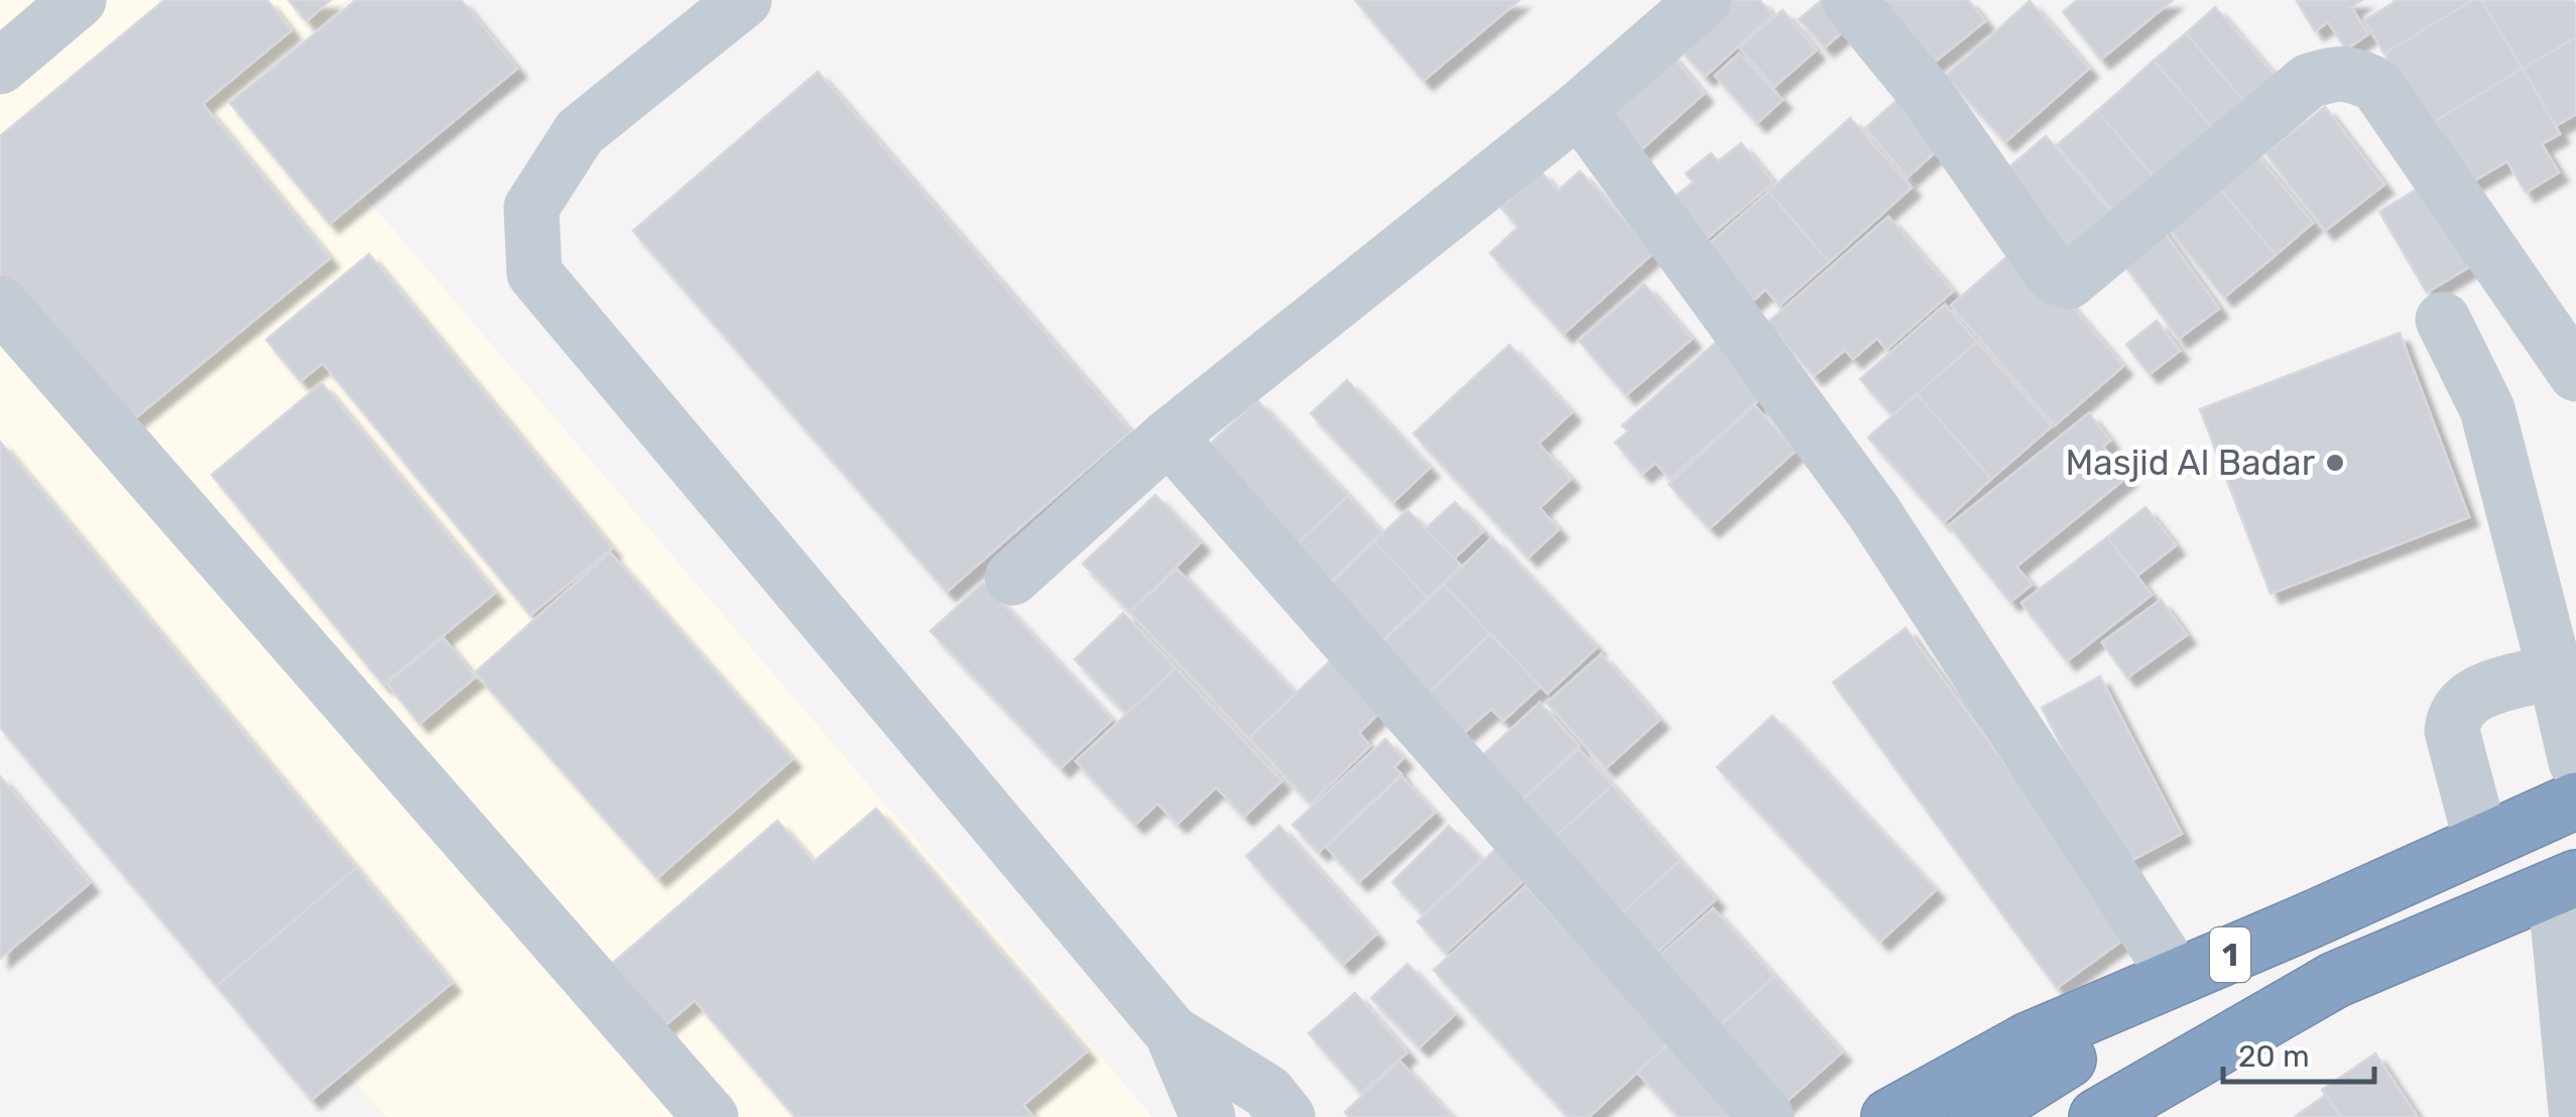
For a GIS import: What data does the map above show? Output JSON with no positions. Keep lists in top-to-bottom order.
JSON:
{
  "streets": {
    "highway": ["1"]
  },
  "places": ["Masjid Al Badar"],
  "scale_bar": "20 m"
}
